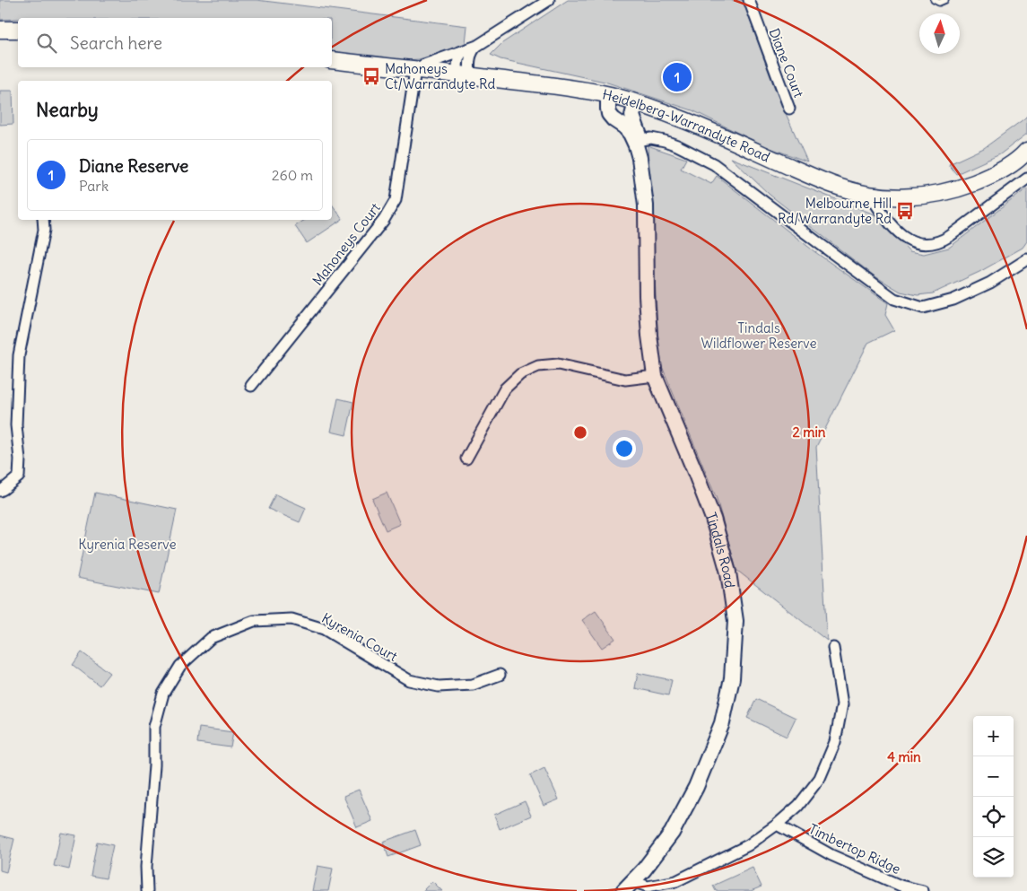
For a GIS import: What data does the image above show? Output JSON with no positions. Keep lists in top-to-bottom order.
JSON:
{
  "streets": {
    "main road": ["Heidelberg-Warrandyte Road", "Tindals Road"],
    "street": [
      "Diane Court",
      "Mahoneys Court",
      "Kyrenia Court",
      "Timbertop Ridge"
    ]
  },
  "crossings": [
    ["Heidelberg-Warrandyte Road", "Mahoneys Court"],
    ["Heidelberg-Warrandyte Road", "Tindals Road"]
  ],
  "parks": ["Tindals Wildflower Reserve", "Kyrenia Reserve"],
  "places": {
    "bus stop": ["Mahoneys Ct/Warrandyte Rd", "Melbourne Hill Rd/Warrandyte Rd"]
  },
  "north": "top",
  "page": {
    "search": "Search here",
    "pins": "1",
    "heading": "Nearby",
    "list": [
      {
        "mark": "1",
        "name": "Diane Reserve",
        "note": "Park",
        "value": "260 m"
      }
    ],
    "map_buttons": ["+", "−"]
  },
  "rings": ["2 min", "4 min"]
}
